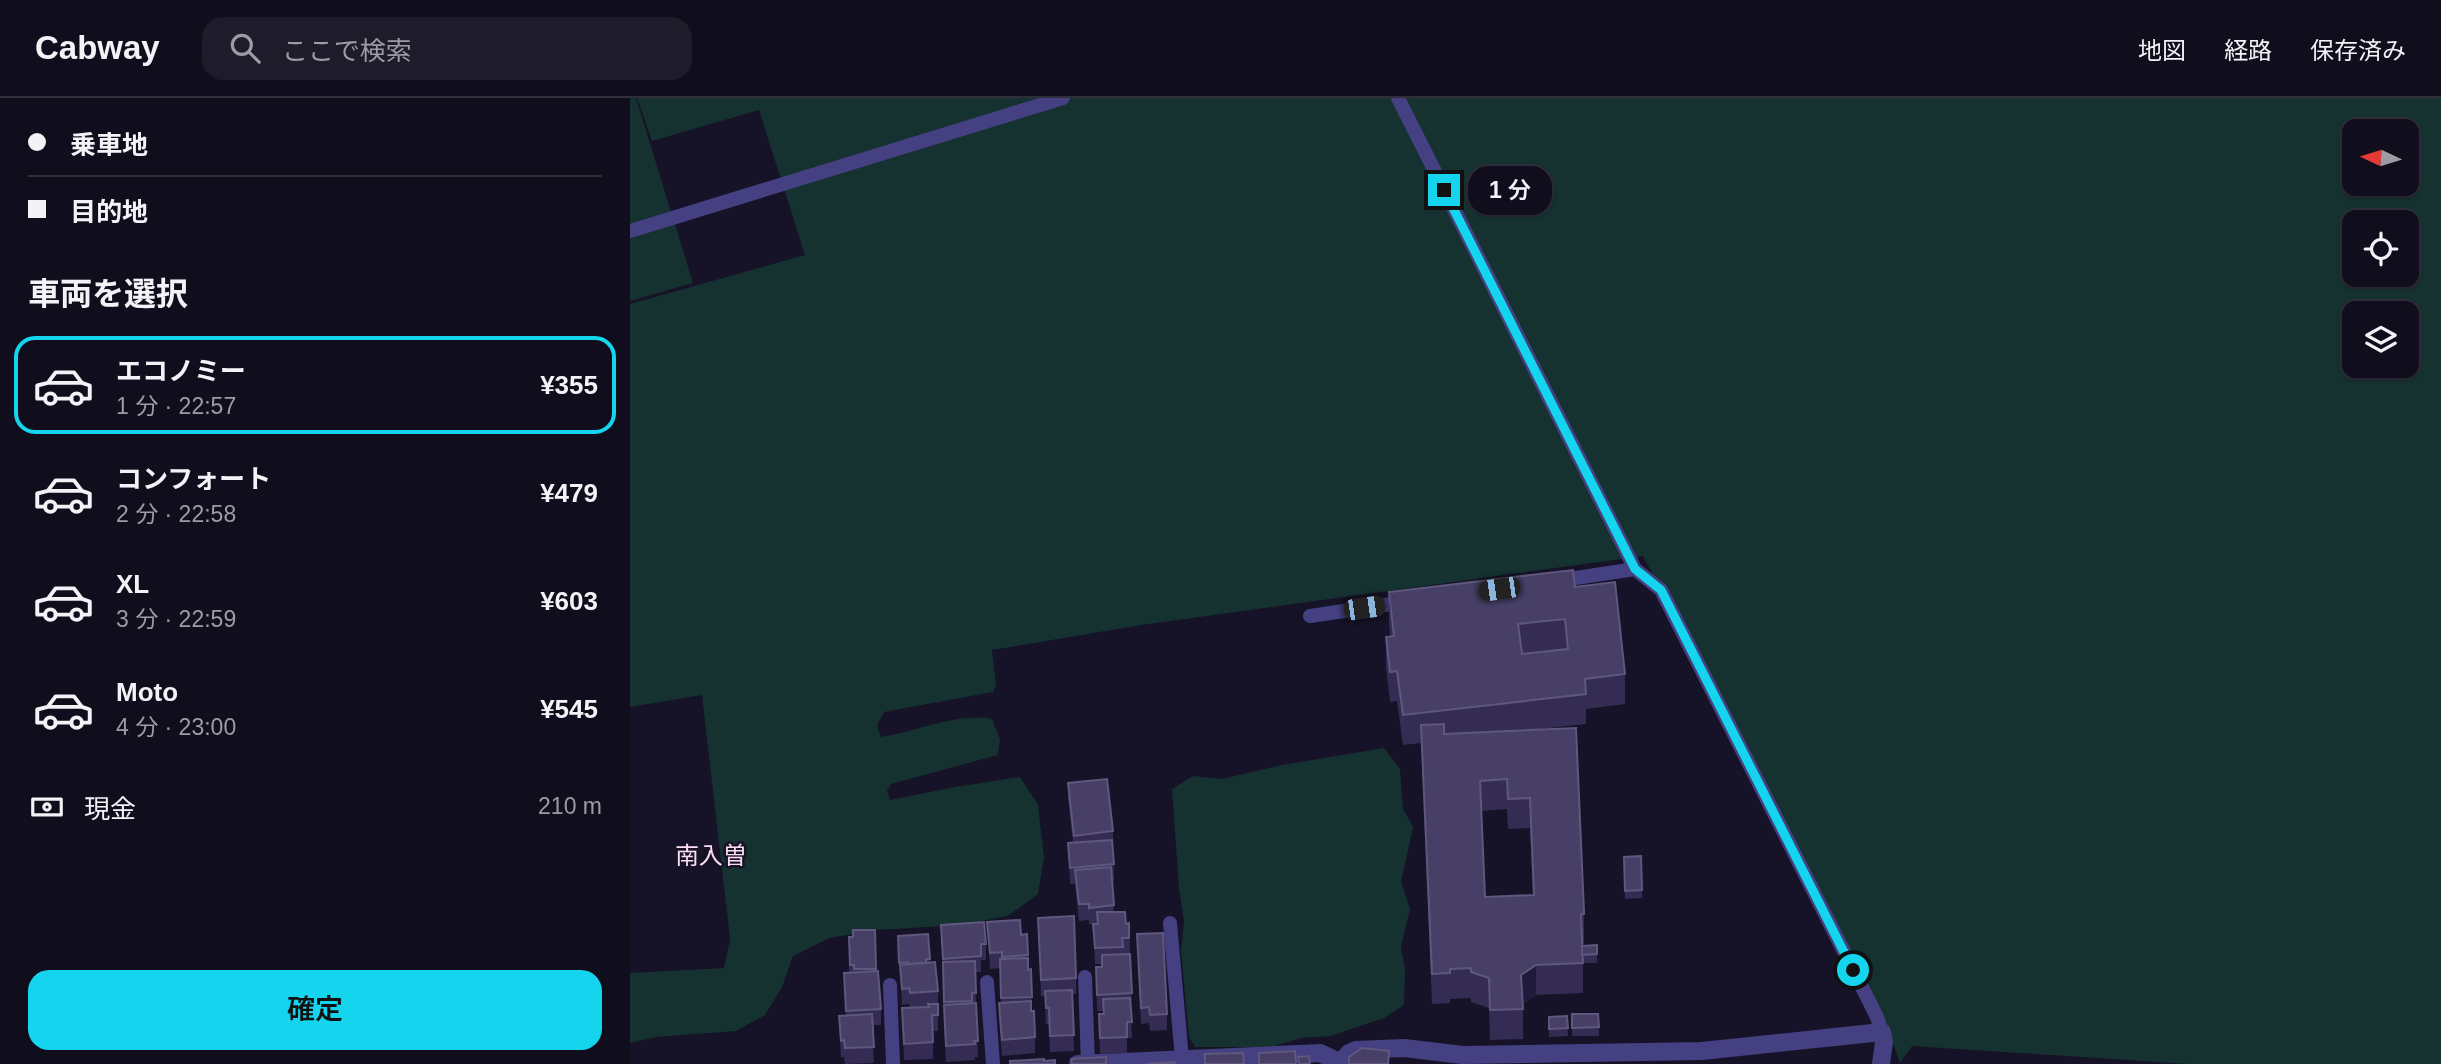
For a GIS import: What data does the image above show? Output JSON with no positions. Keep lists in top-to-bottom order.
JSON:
{
  "districts": ["南入曽"],
  "north": "left",
  "page": {
    "header": "Cabway",
    "search": "ここで検索",
    "nav": ["地図", "経路", "保存済み"],
    "banner": ["乗車地", "目的地"],
    "bubble": "1 分",
    "heading": "車両を選択",
    "list": [
      {
        "name": "エコノミー",
        "note": "1 分 · 22:57",
        "value": "¥355"
      },
      {
        "name": "コンフォート",
        "note": "2 分 · 22:58",
        "value": "¥479"
      },
      {
        "name": "XL",
        "note": "3 分 · 22:59",
        "value": "¥603"
      },
      {
        "name": "Moto",
        "note": "4 分 · 23:00",
        "value": "¥545"
      }
    ],
    "pay": ["現金", "210 m"],
    "buttons": "確定"
  }
}
